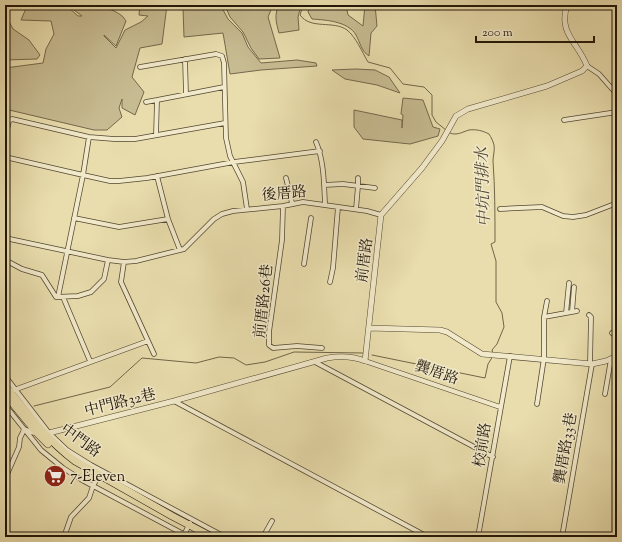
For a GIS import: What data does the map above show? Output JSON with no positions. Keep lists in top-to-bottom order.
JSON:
{
  "streets": {
    "main road": ["中門路"],
    "street": [
      "後厝路",
      "前厝路",
      "前厝路26巷",
      "龔厝路",
      "中門路32巷",
      "校前路",
      "龔厝路33巷"
    ]
  },
  "crossings": [
    ["後厝路", "前厝路"],
    ["後厝路", "前厝路26巷"],
    ["前厝路", "龔厝路"],
    ["龔厝路", "校前路"],
    ["中門路32巷", "中門路"]
  ],
  "water": ["中坑門排水"],
  "places": {
    "supermarket": ["7-Eleven"]
  },
  "scale_bar": "200 m"
}
